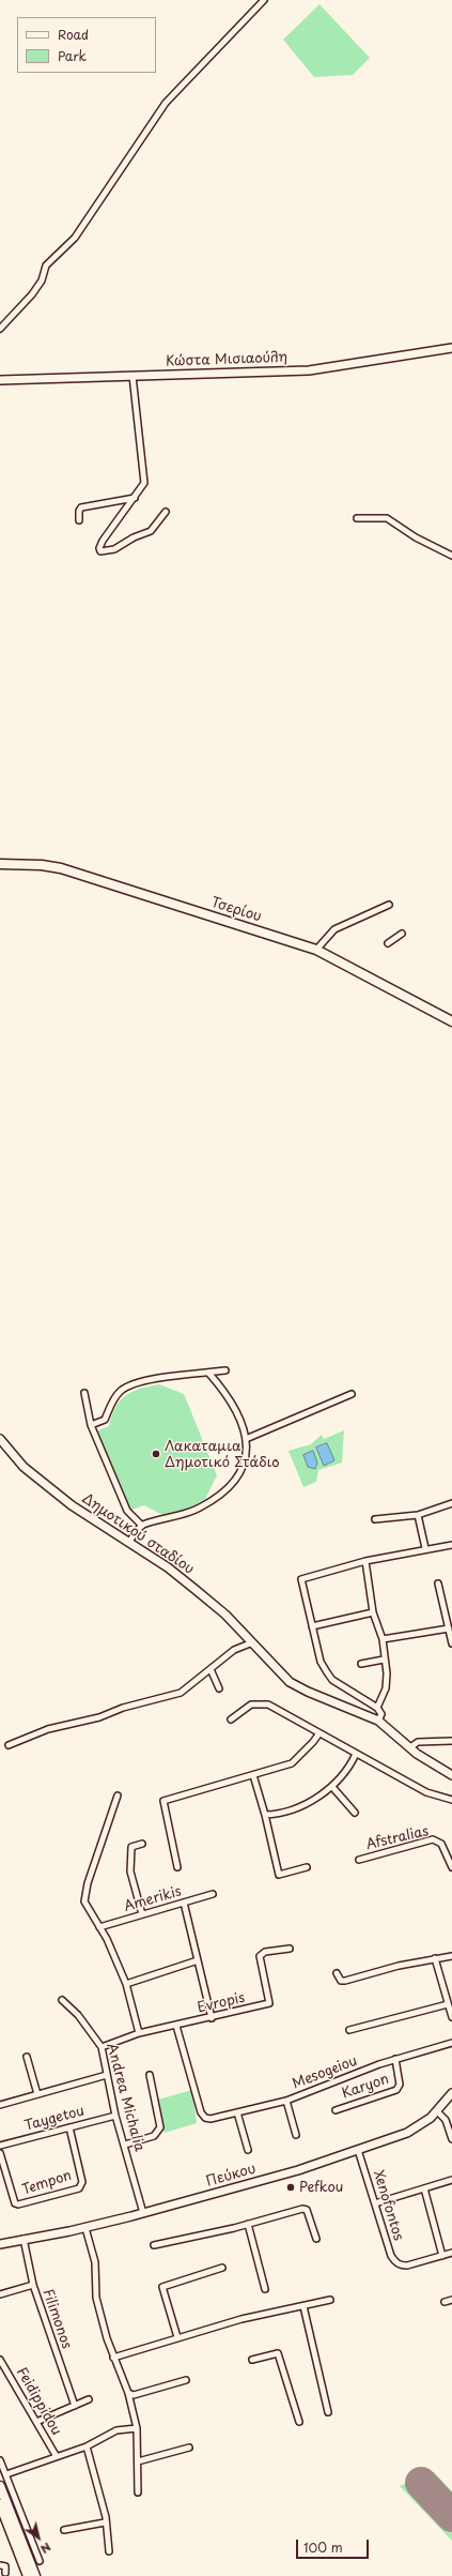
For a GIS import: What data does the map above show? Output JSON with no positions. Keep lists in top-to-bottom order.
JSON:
{
  "streets": {
    "main road": [
      "Κώστα Μισιαούλη",
      "Τσερίου",
      "Δημοτικού σταδίου",
      "Πεύκου"
    ],
    "street": [
      "Afstralias",
      "Amerikis",
      "Evropis",
      "Mesogeiou",
      "Karyon",
      "Andrea Michalia",
      "Taygetou",
      "Tempon",
      "Xenofontos",
      "Filimonos",
      "Feidippidou"
    ]
  },
  "crossings": [
    ["Evropis", "Mesogeiou"],
    ["Evropis", "Andrea Michalia"],
    ["Mesogeiou", "Karyon"],
    ["Andrea Michalia", "Taygetou"],
    ["Andrea Michalia", "Πεύκου"],
    ["Taygetou", "Tempon"],
    ["Πεύκου", "Xenofontos"],
    ["Πεύκου", "Filimonos"]
  ],
  "places": ["Λακαταμια Δημοτικό Στάδιο", "Pefkou"],
  "legend": ["Road", "Park"],
  "scale_bar": "100 m",
  "north": "bottom right"
}
